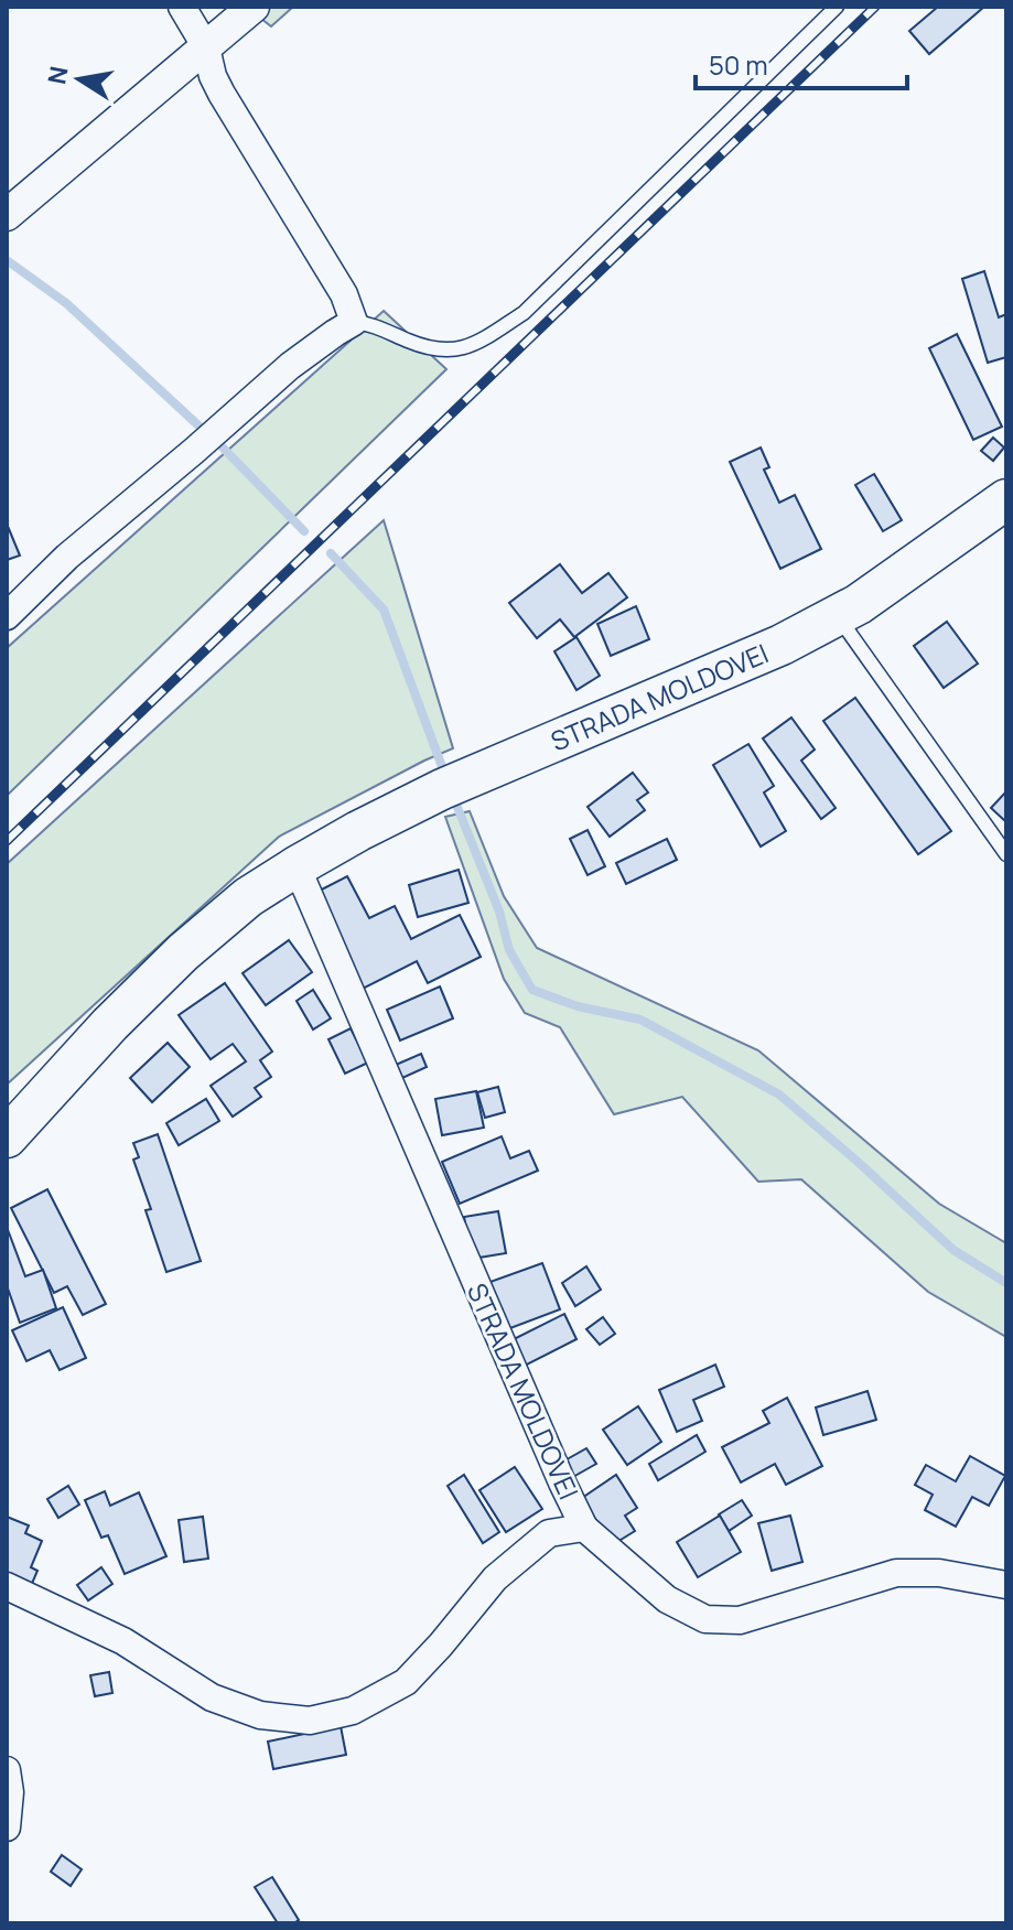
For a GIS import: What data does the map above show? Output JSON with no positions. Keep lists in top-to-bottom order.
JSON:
{
  "streets": {
    "main road": ["STRADA MOLDOVEI"]
  },
  "scale_bar": "50 m",
  "north": "left"
}
